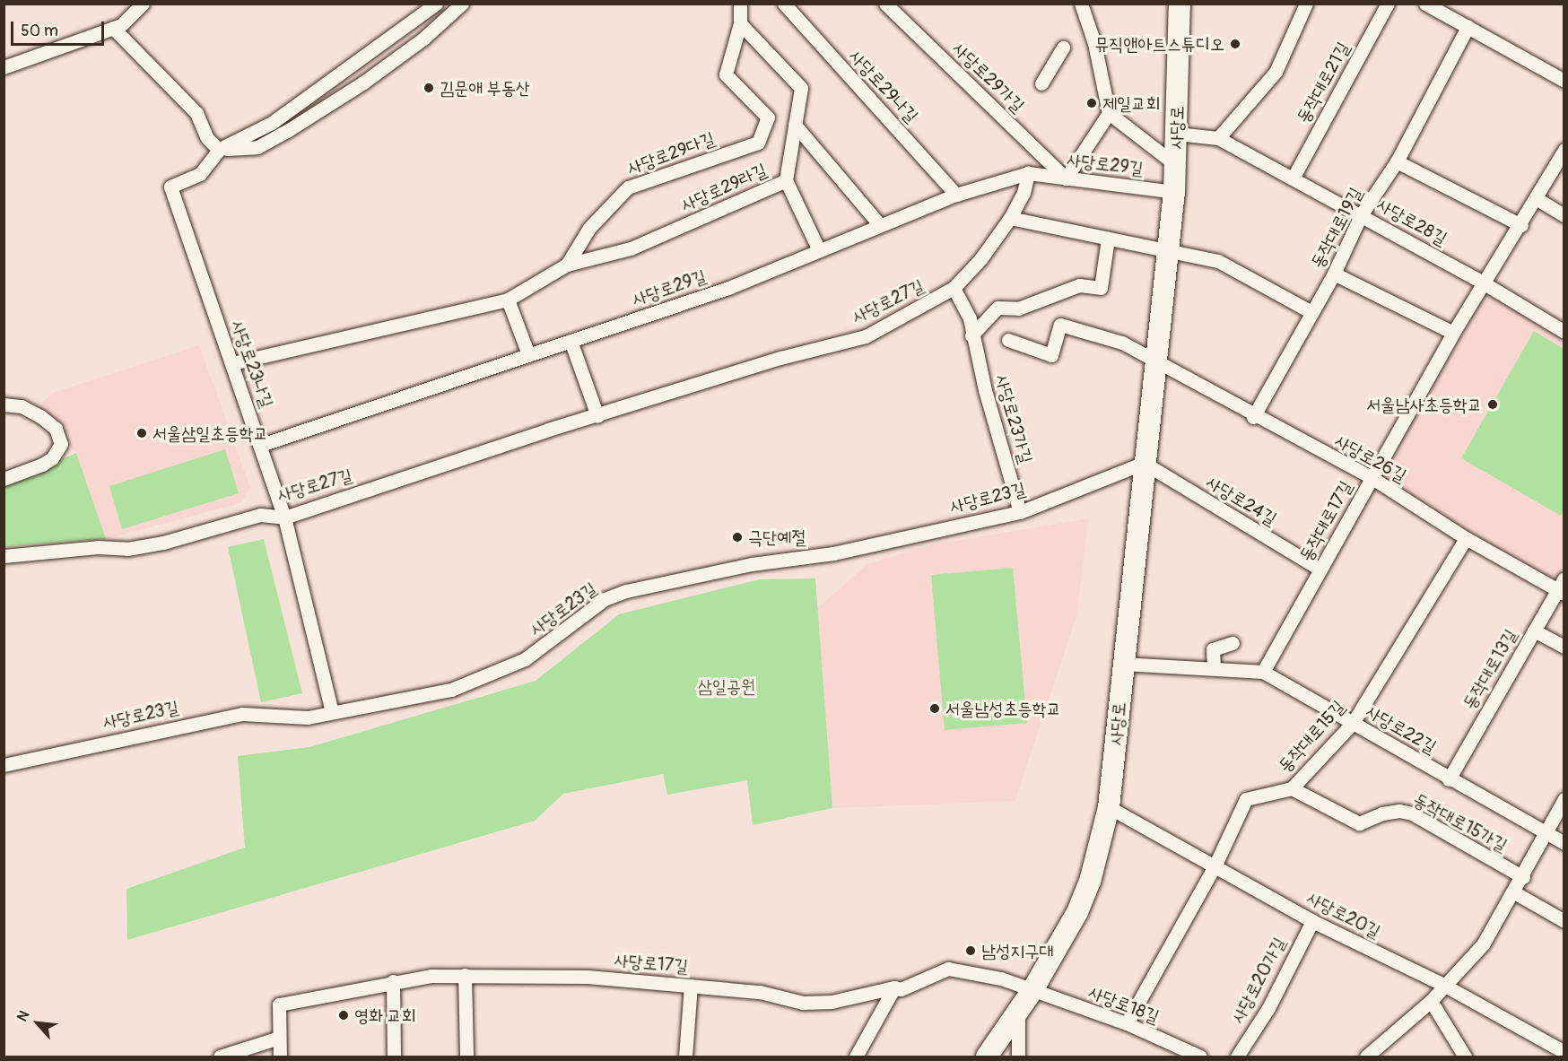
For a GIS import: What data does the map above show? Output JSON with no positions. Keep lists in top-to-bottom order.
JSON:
{
  "streets": {
    "main road": ["사당로"],
    "street": [
      "사당로29가길",
      "동작대로21길",
      "사당로29나길",
      "사당로29다길",
      "사당로29길",
      "사당로29라길",
      "사당로28길",
      "동작대로19길",
      "사당로27길",
      "사당로23나길",
      "사당로23가길",
      "사당로26길",
      "사당로23길",
      "사당로24길",
      "동작대로17길",
      "동작대로13길",
      "사당로22길",
      "동작대로15길",
      "동작대로15가길",
      "사당로20길",
      "사당로17길",
      "사당로20가길",
      "사당로18길"
    ]
  },
  "crossings": [
    ["사당로29가길", "사당로29길"],
    ["동작대로21길", "사당로28길"],
    ["사당로29나길", "사당로29길"],
    ["사당로", "사당로29길"],
    ["사당로", "사당로28길"],
    ["사당로", "사당로26길"],
    ["사당로", "사당로23길"],
    ["사당로", "사당로24길"],
    ["사당로", "사당로22길"],
    ["사당로", "사당로20길"],
    ["사당로", "사당로17길"],
    ["사당로", "사당로18길"],
    ["사당로29다길", "사당로29라길"],
    ["사당로29다길", "사당로23나길"],
    ["사당로29길", "사당로27길"],
    ["사당로29길", "사당로23나길"],
    ["사당로28길", "동작대로19길"],
    ["사당로28길", "동작대로17길"],
    ["동작대로19길", "사당로26길"],
    ["사당로27길", "사당로23나길"],
    ["사당로27길", "사당로23가길"],
    ["사당로23나길", "사당로23길"],
    ["사당로23가길", "사당로23길"],
    ["사당로26길", "동작대로17길"],
    ["사당로26길", "동작대로13길"],
    ["사당로26길", "동작대로15길"],
    ["사당로23길", "사당로24길"],
    ["사당로24길", "동작대로17길"],
    ["동작대로17길", "사당로22길"],
    ["동작대로13길", "사당로22길"],
    ["사당로22길", "동작대로15길"],
    ["동작대로15길", "동작대로15가길"],
    ["동작대로15길", "사당로20길"],
    ["동작대로15길", "사당로18길"],
    ["사당로20길", "사당로20가길"],
    ["사당로17길", "사당로18길"]
  ],
  "parks": ["삼일공원"],
  "places": [
    "뮤직앤아트스튜디오",
    "김문애 부동산",
    "제일교회",
    "서울남사초등학교",
    "서울삼일초등학교",
    "극단예절",
    "서울남성초등학교",
    "남성지구대",
    "영화 교회"
  ],
  "scale_bar": "50 m",
  "north": "top left"
}
